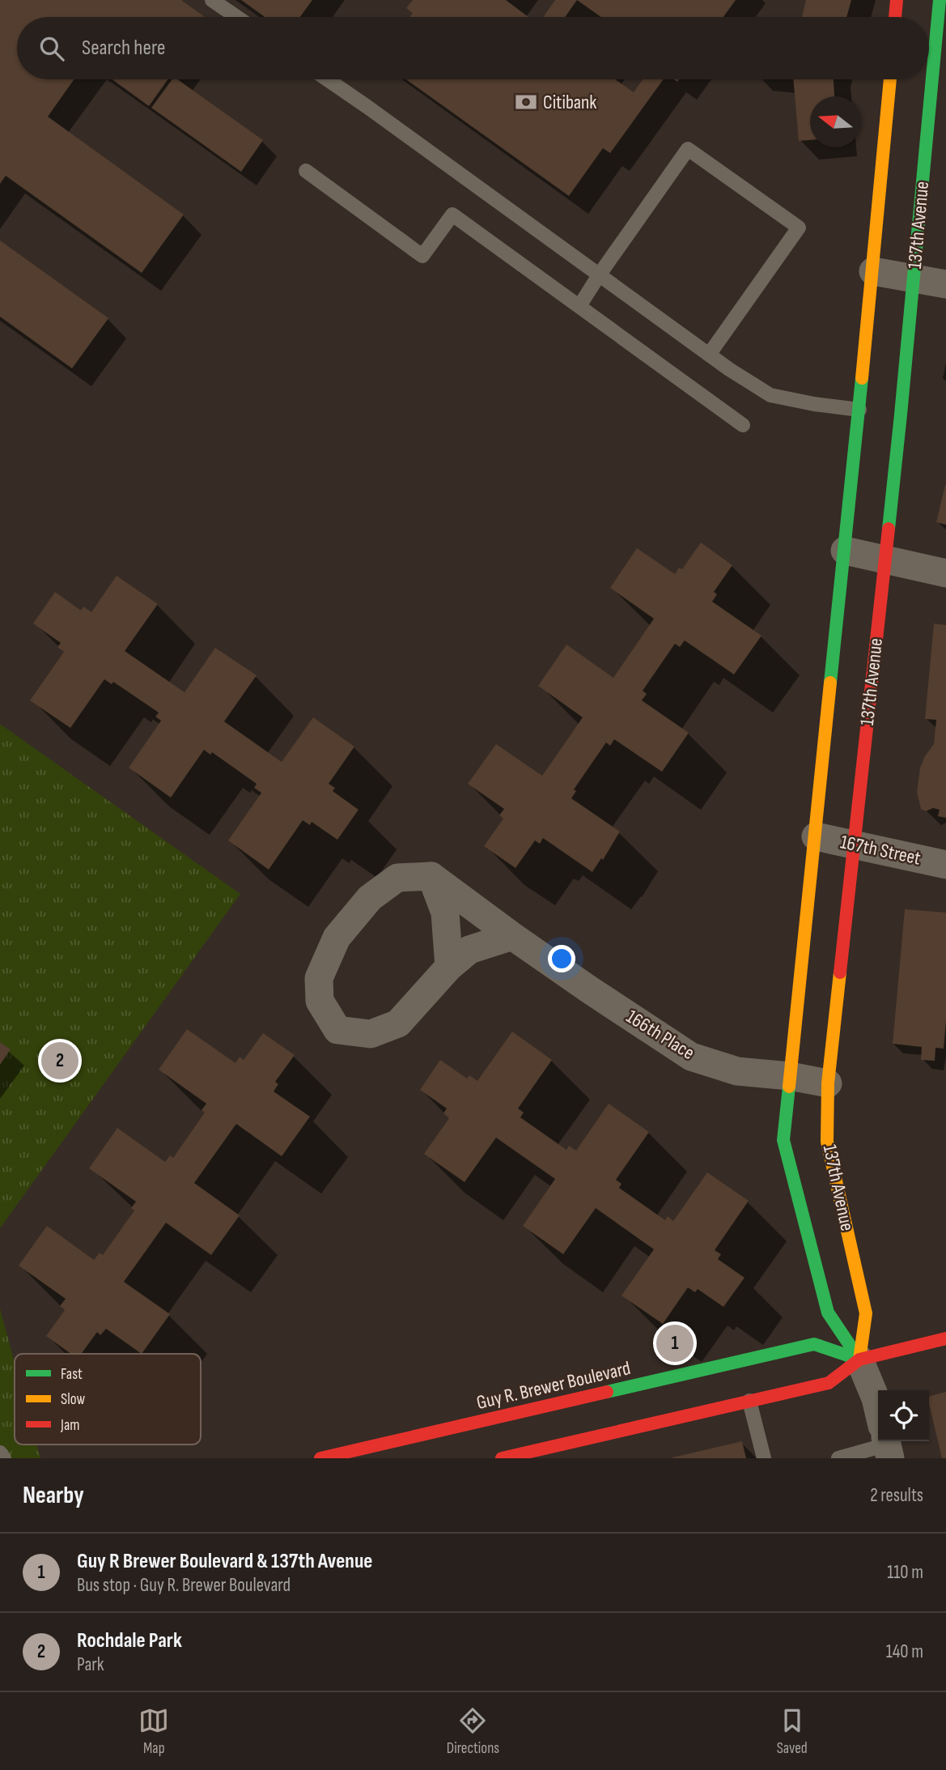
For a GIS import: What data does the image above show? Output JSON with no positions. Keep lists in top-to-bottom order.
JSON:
{
  "streets": {
    "street": [
      "137th Avenue",
      "167th Street",
      "166th Place",
      "Guy R. Brewer Boulevard"
    ]
  },
  "crossings": [
    ["137th Avenue", "167th Street"],
    ["137th Avenue", "166th Place"],
    ["137th Avenue", "Guy R. Brewer Boulevard"]
  ],
  "places": {
    "bank": ["Citibank"]
  },
  "legend": ["Fast", "Slow", "Jam"],
  "north": "left",
  "page": {
    "search": "Search here",
    "pins": ["2", "1"],
    "heading": ["Nearby", "2 results"],
    "list": [
      {
        "mark": "1",
        "name": "Guy R Brewer Boulevard & 137th Avenue",
        "note": "Bus stop · Guy R. Brewer Boulevard",
        "value": "110 m"
      },
      {
        "mark": "2",
        "name": "Rochdale Park",
        "note": "Park",
        "value": "140 m"
      }
    ],
    "nav": ["Map", "Directions", "Saved"]
  }
}
